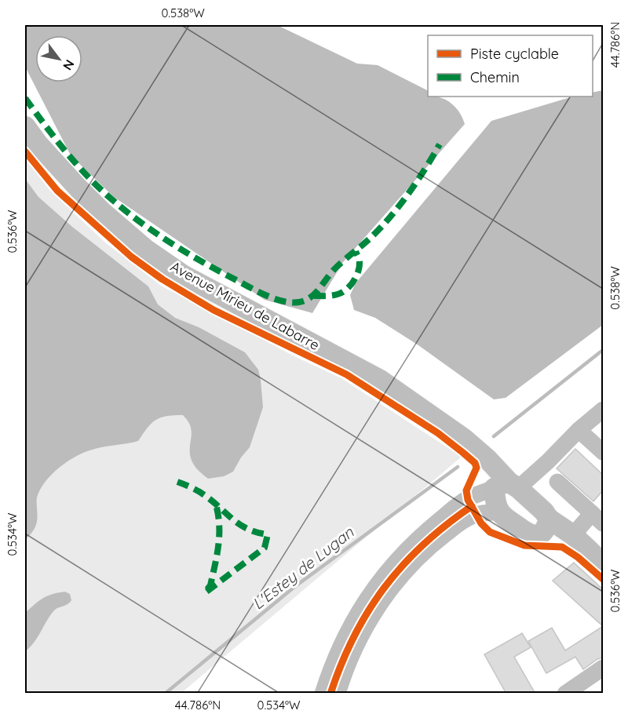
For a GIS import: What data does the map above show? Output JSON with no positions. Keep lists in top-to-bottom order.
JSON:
{
  "streets": {
    "main road": ["Avenue Mirieu de Labarre"]
  },
  "water": ["L'Estey de Lugan"],
  "legend": ["Piste cyclable", "Chemin"],
  "north": "bottom right",
  "coordinates": [
    "0.538°W",
    "44.786°N",
    "0.536°W",
    "0.534°W"
  ]
}
